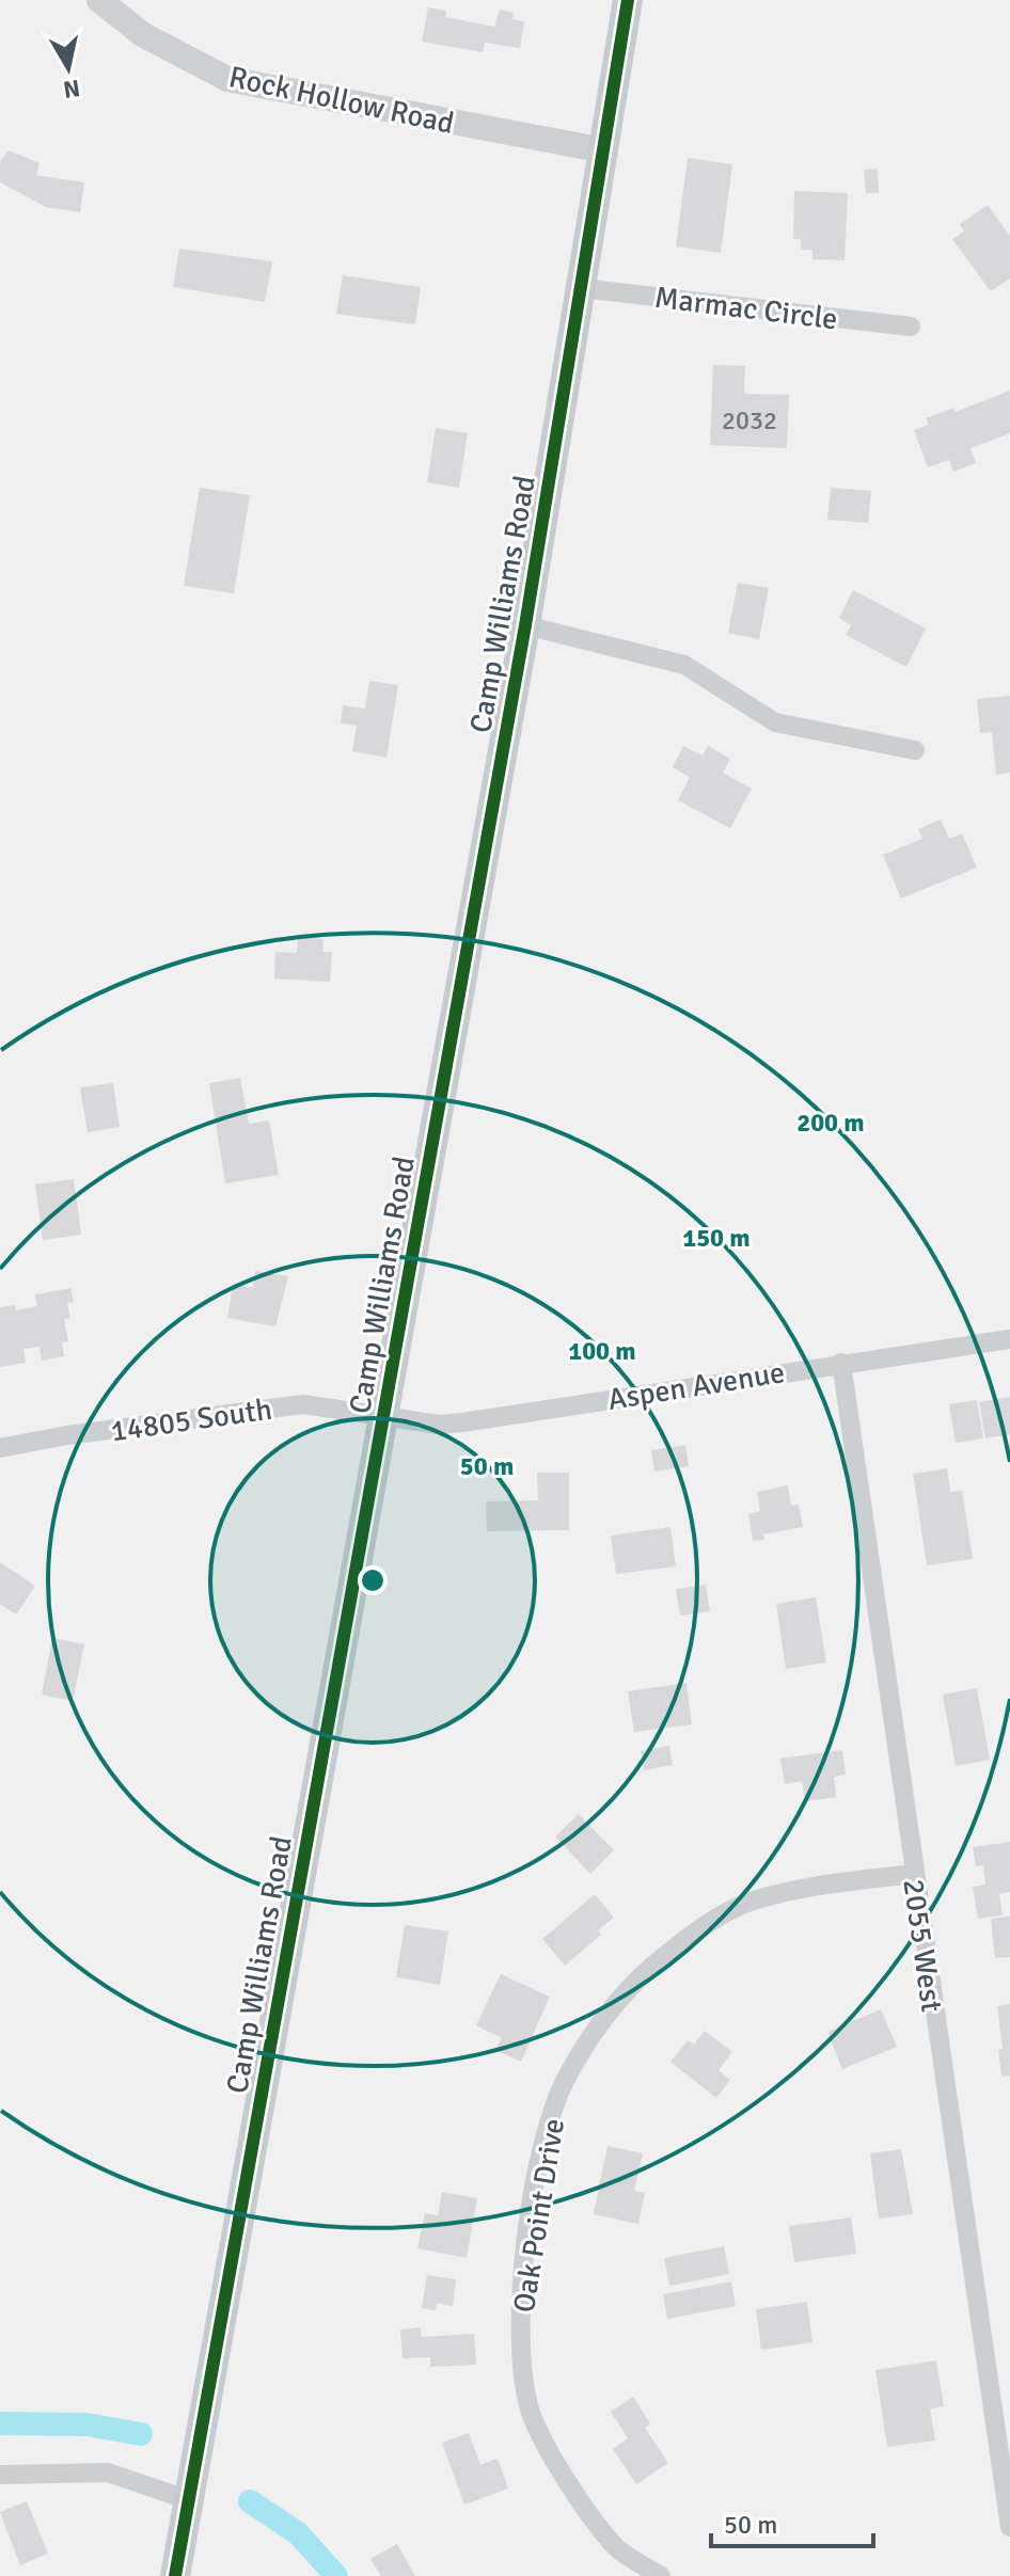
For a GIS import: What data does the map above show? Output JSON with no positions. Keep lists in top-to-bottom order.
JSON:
{
  "streets": {
    "main road": ["Camp Williams Road"],
    "street": [
      "Rock Hollow Road",
      "Marmac Circle",
      "Aspen Avenue",
      "14805 South",
      "2055 West",
      "Oak Point Drive"
    ]
  },
  "crossings": [
    ["Rock Hollow Road", "Camp Williams Road"],
    ["Marmac Circle", "Camp Williams Road"],
    ["Camp Williams Road", "Aspen Avenue"],
    ["Camp Williams Road", "14805 South"],
    ["Aspen Avenue", "14805 South"],
    ["Aspen Avenue", "2055 West"],
    ["2055 West", "Oak Point Drive"]
  ],
  "house_numbers": ["2032"],
  "scale_bar": "50 m",
  "north": "bottom",
  "rings": [
    "200 m",
    "150 m",
    "100 m",
    "50 m"
  ]
}
